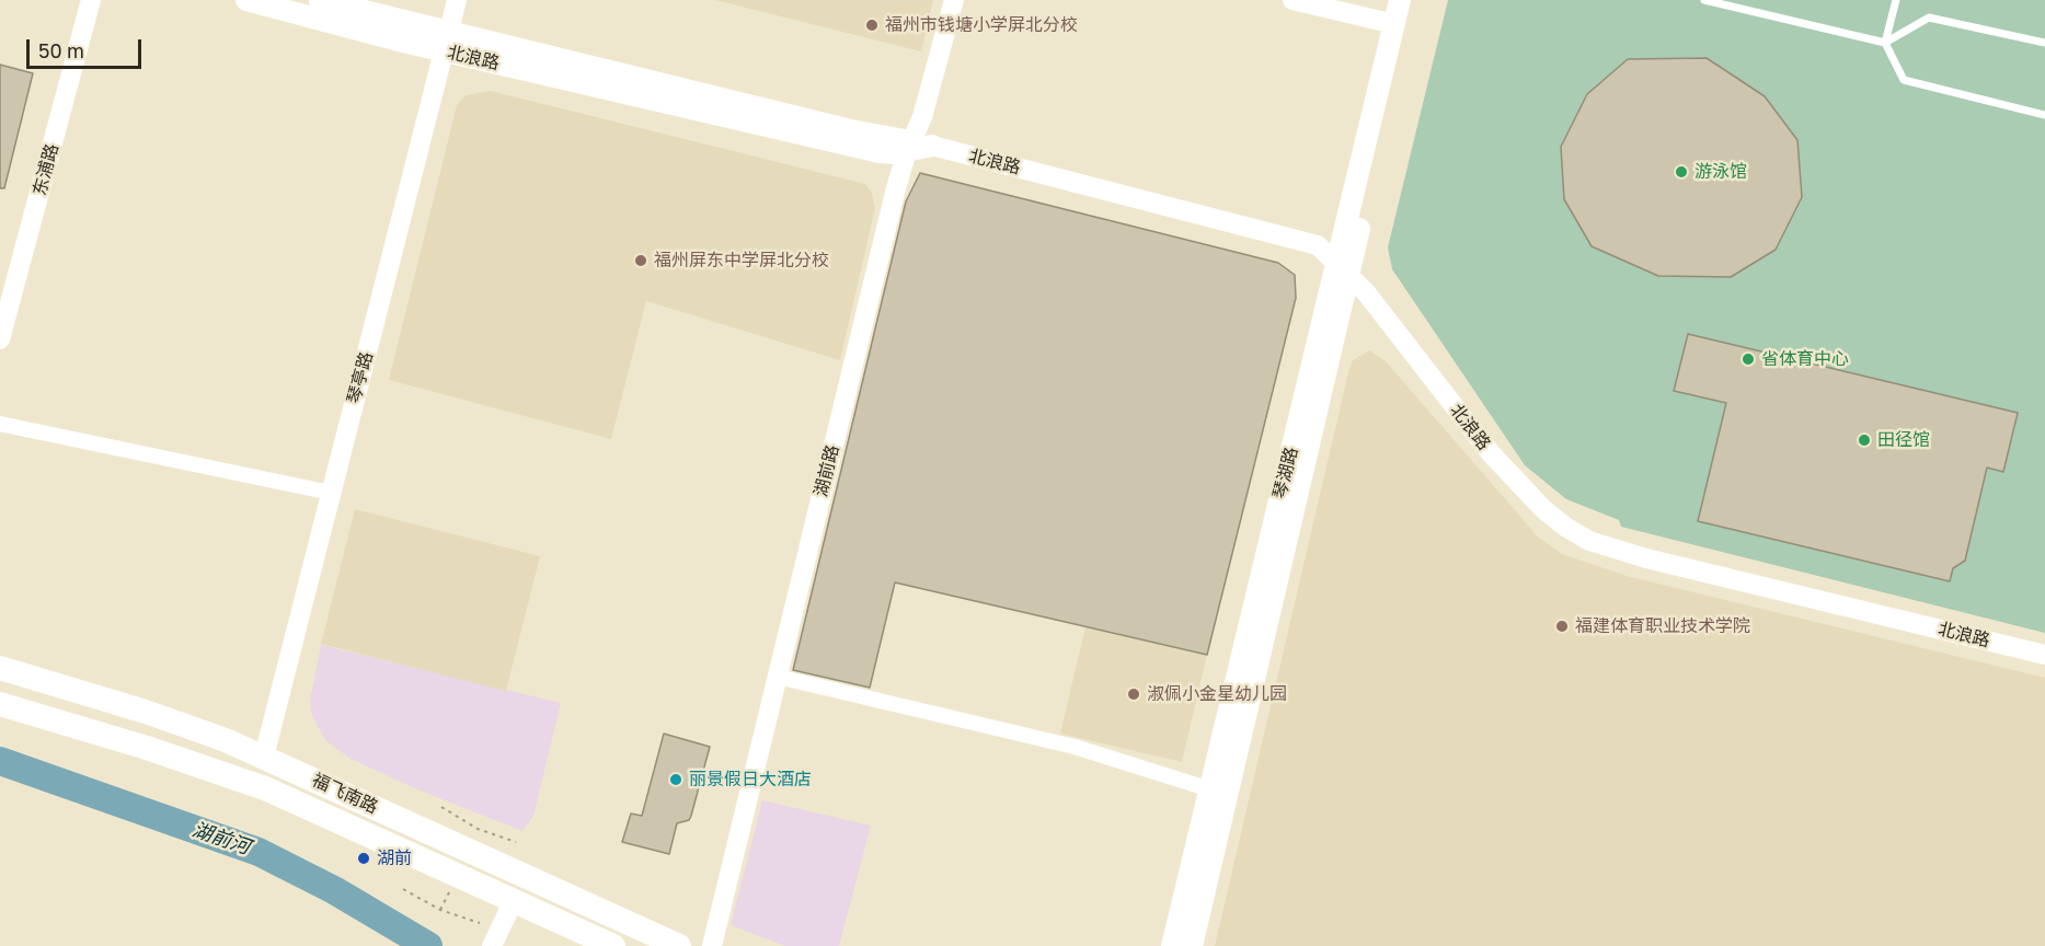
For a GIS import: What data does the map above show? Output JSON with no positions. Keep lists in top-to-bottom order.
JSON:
{
  "streets": {
    "main road": ["北浪路", "琴湖路", "福飞南路"],
    "street": ["东浦路", "琴亭路", "湖前路"]
  },
  "crossings": [
    ["北浪路", "琴亭路"],
    ["北浪路", "湖前路"],
    ["北浪路", "琴湖路"],
    ["琴亭路", "福飞南路"]
  ],
  "water": ["湖前河"],
  "places": [
    "福州市钱塘小学屏北分校",
    "游泳馆",
    "福州屏东中学屏北分校",
    "省体育中心",
    "田径馆",
    "福建体育职业技术学院",
    "淑佩小金星幼儿园",
    "丽景假日大酒店",
    "湖前"
  ],
  "scale_bar": "50 m"
}
